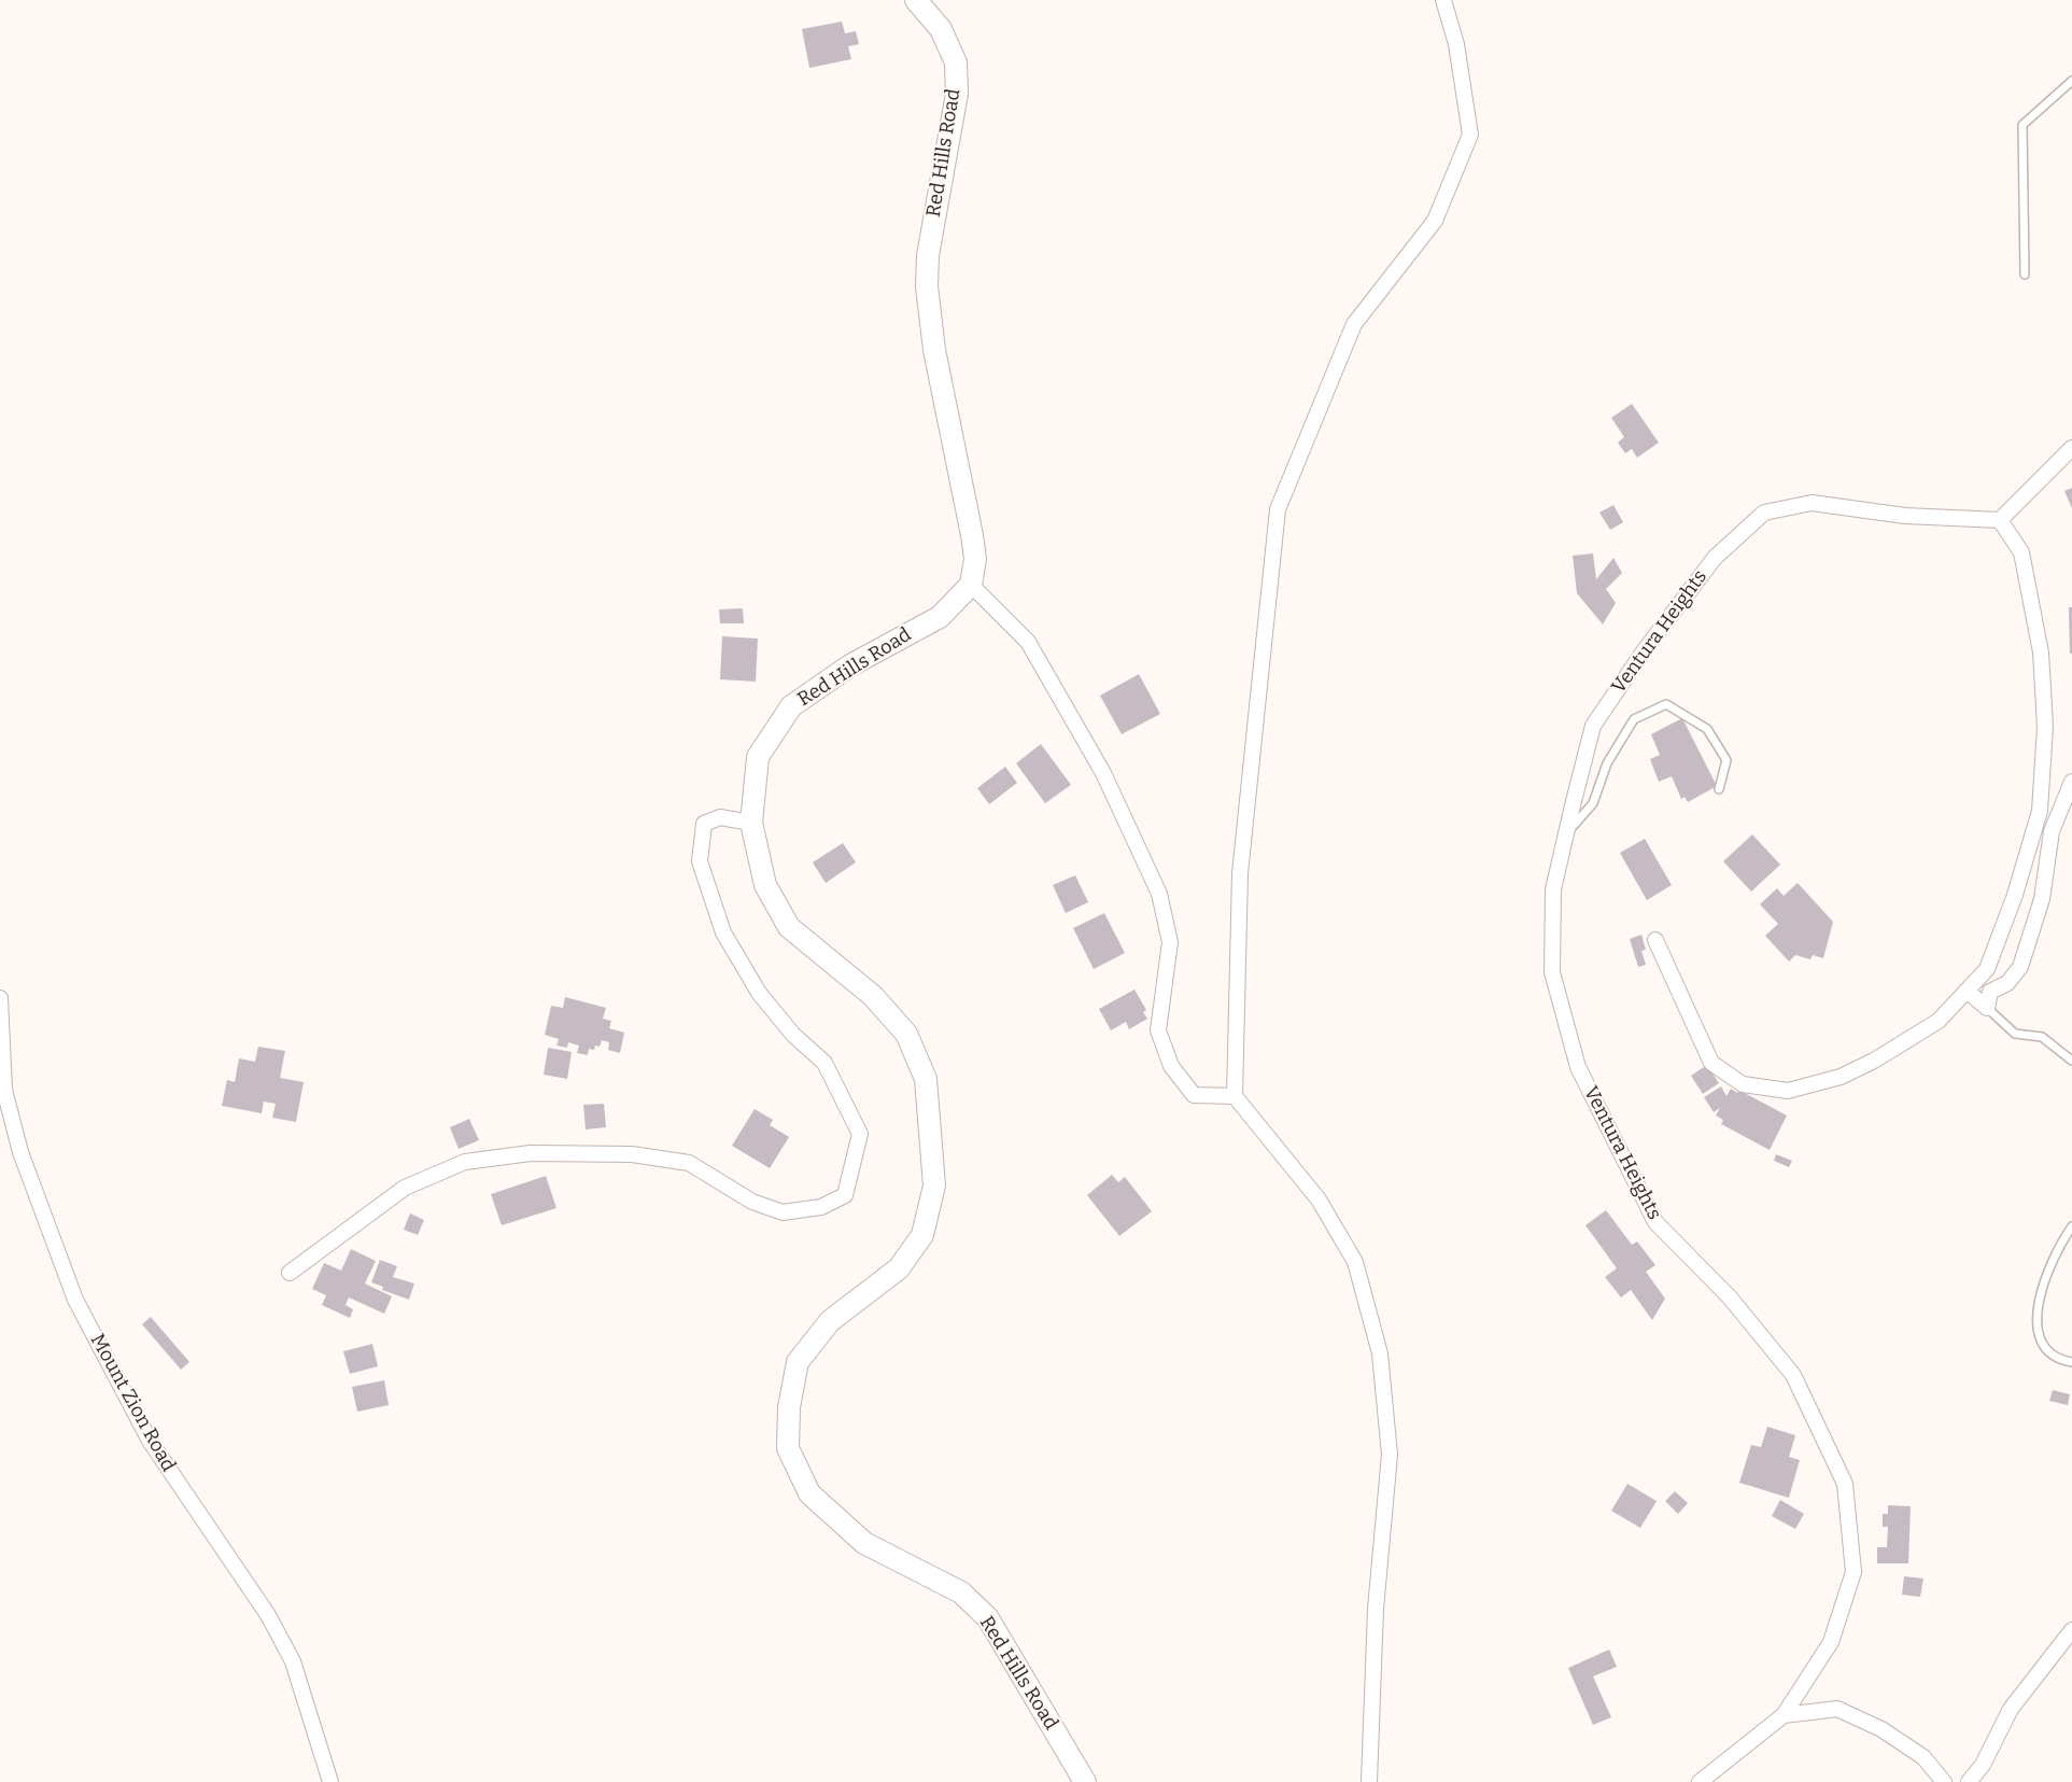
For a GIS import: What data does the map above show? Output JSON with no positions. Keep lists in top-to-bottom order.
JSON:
{
  "streets": {
    "main road": ["Red Hills Road"],
    "street": ["Ventura Heights", "Mount Zion Road"]
  }
}
